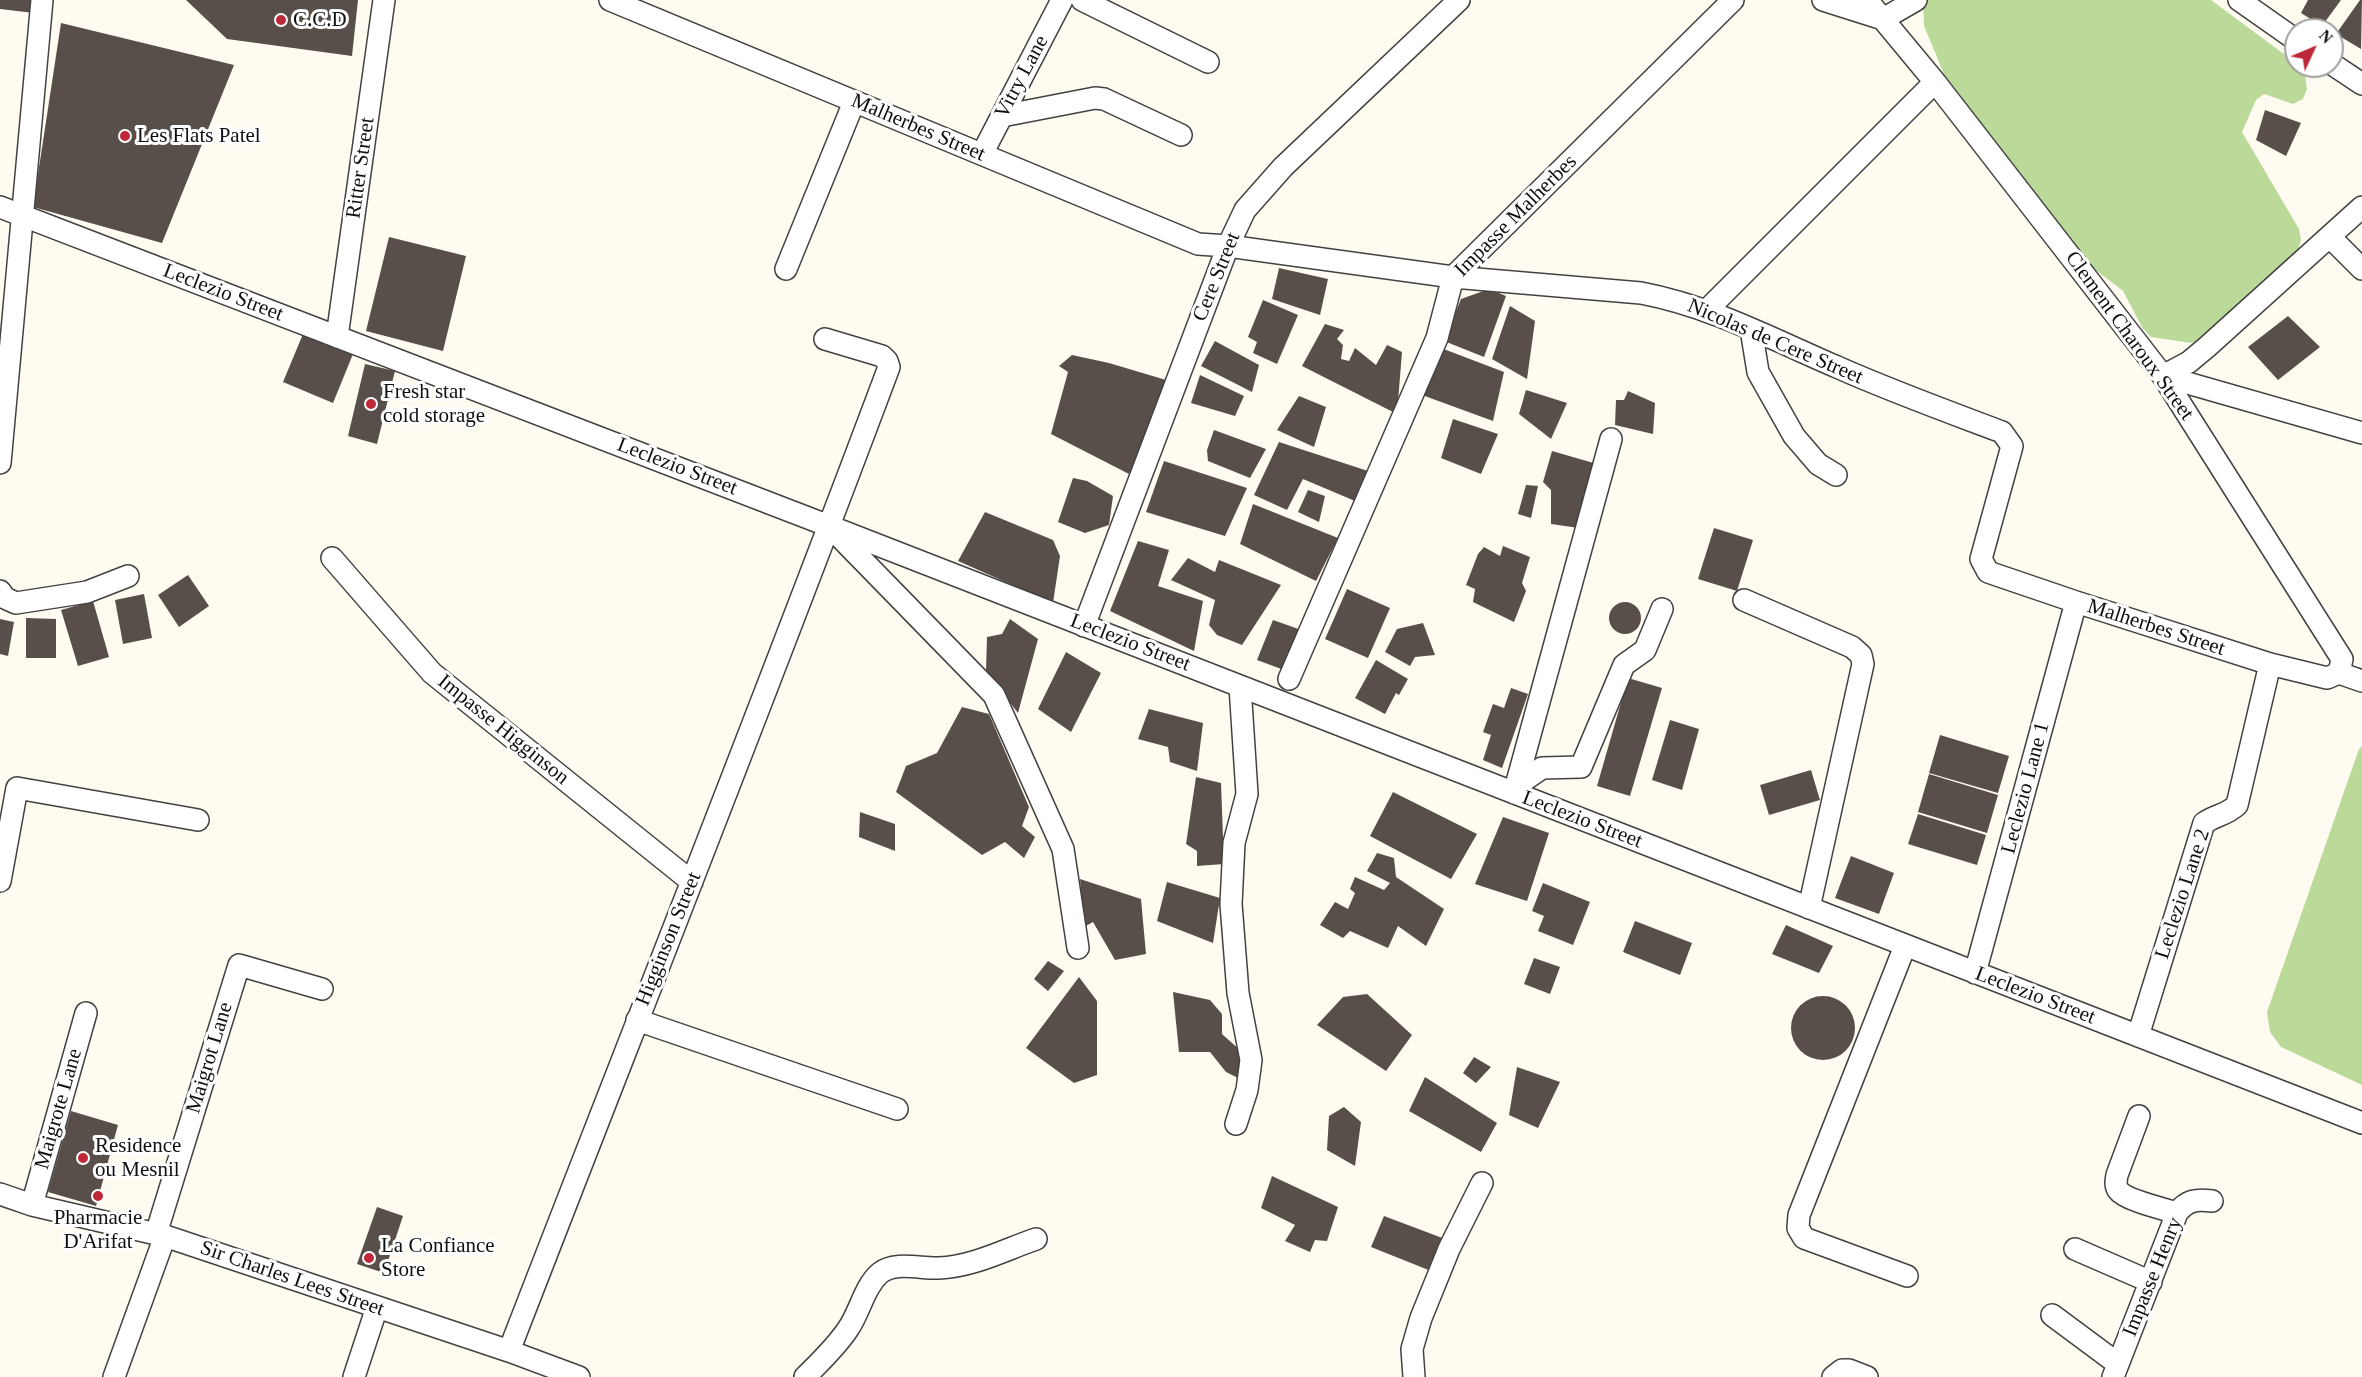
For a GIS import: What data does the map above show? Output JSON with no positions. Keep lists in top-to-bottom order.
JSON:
{
  "streets": {
    "street": [
      "Vitry Lane",
      "Malherbes Street",
      "Ritter Street",
      "Impasse Malherbes",
      "Cere Street",
      "Leclezio Street",
      "Clement Charoux Street",
      "Nicolas de Cere Street",
      "Impasse Higginson",
      "Leclezio Lane 1",
      "Leclezio Lane 2",
      "Higginson Street",
      "Maigrot Lane",
      "Maigrote Lane",
      "Impasse Henry",
      "Sir Charles Lees Street"
    ]
  },
  "crossings": [
    ["Vitry Lane", "Malherbes Street"],
    ["Malherbes Street", "Cere Street"],
    ["Malherbes Street", "Clement Charoux Street"],
    ["Malherbes Street", "Nicolas de Cere Street"],
    ["Malherbes Street", "Leclezio Lane 1"],
    ["Malherbes Street", "Leclezio Lane 2"],
    ["Ritter Street", "Leclezio Street"],
    ["Impasse Malherbes", "Nicolas de Cere Street"],
    ["Cere Street", "Leclezio Street"],
    ["Cere Street", "Nicolas de Cere Street"],
    ["Leclezio Street", "Leclezio Lane 1"],
    ["Leclezio Street", "Leclezio Lane 2"],
    ["Leclezio Street", "Higginson Street"],
    ["Impasse Higginson", "Higginson Street"],
    ["Higginson Street", "Sir Charles Lees Street"],
    ["Maigrot Lane", "Sir Charles Lees Street"],
    ["Maigrote Lane", "Sir Charles Lees Street"]
  ],
  "places": [
    "C.C.D",
    "Les Flats Patel",
    "Fresh star cold storage",
    "Residence ou Mesnil",
    "Pharmacie D'Arifat",
    "La Confiance Store"
  ],
  "north": "top right"
}
